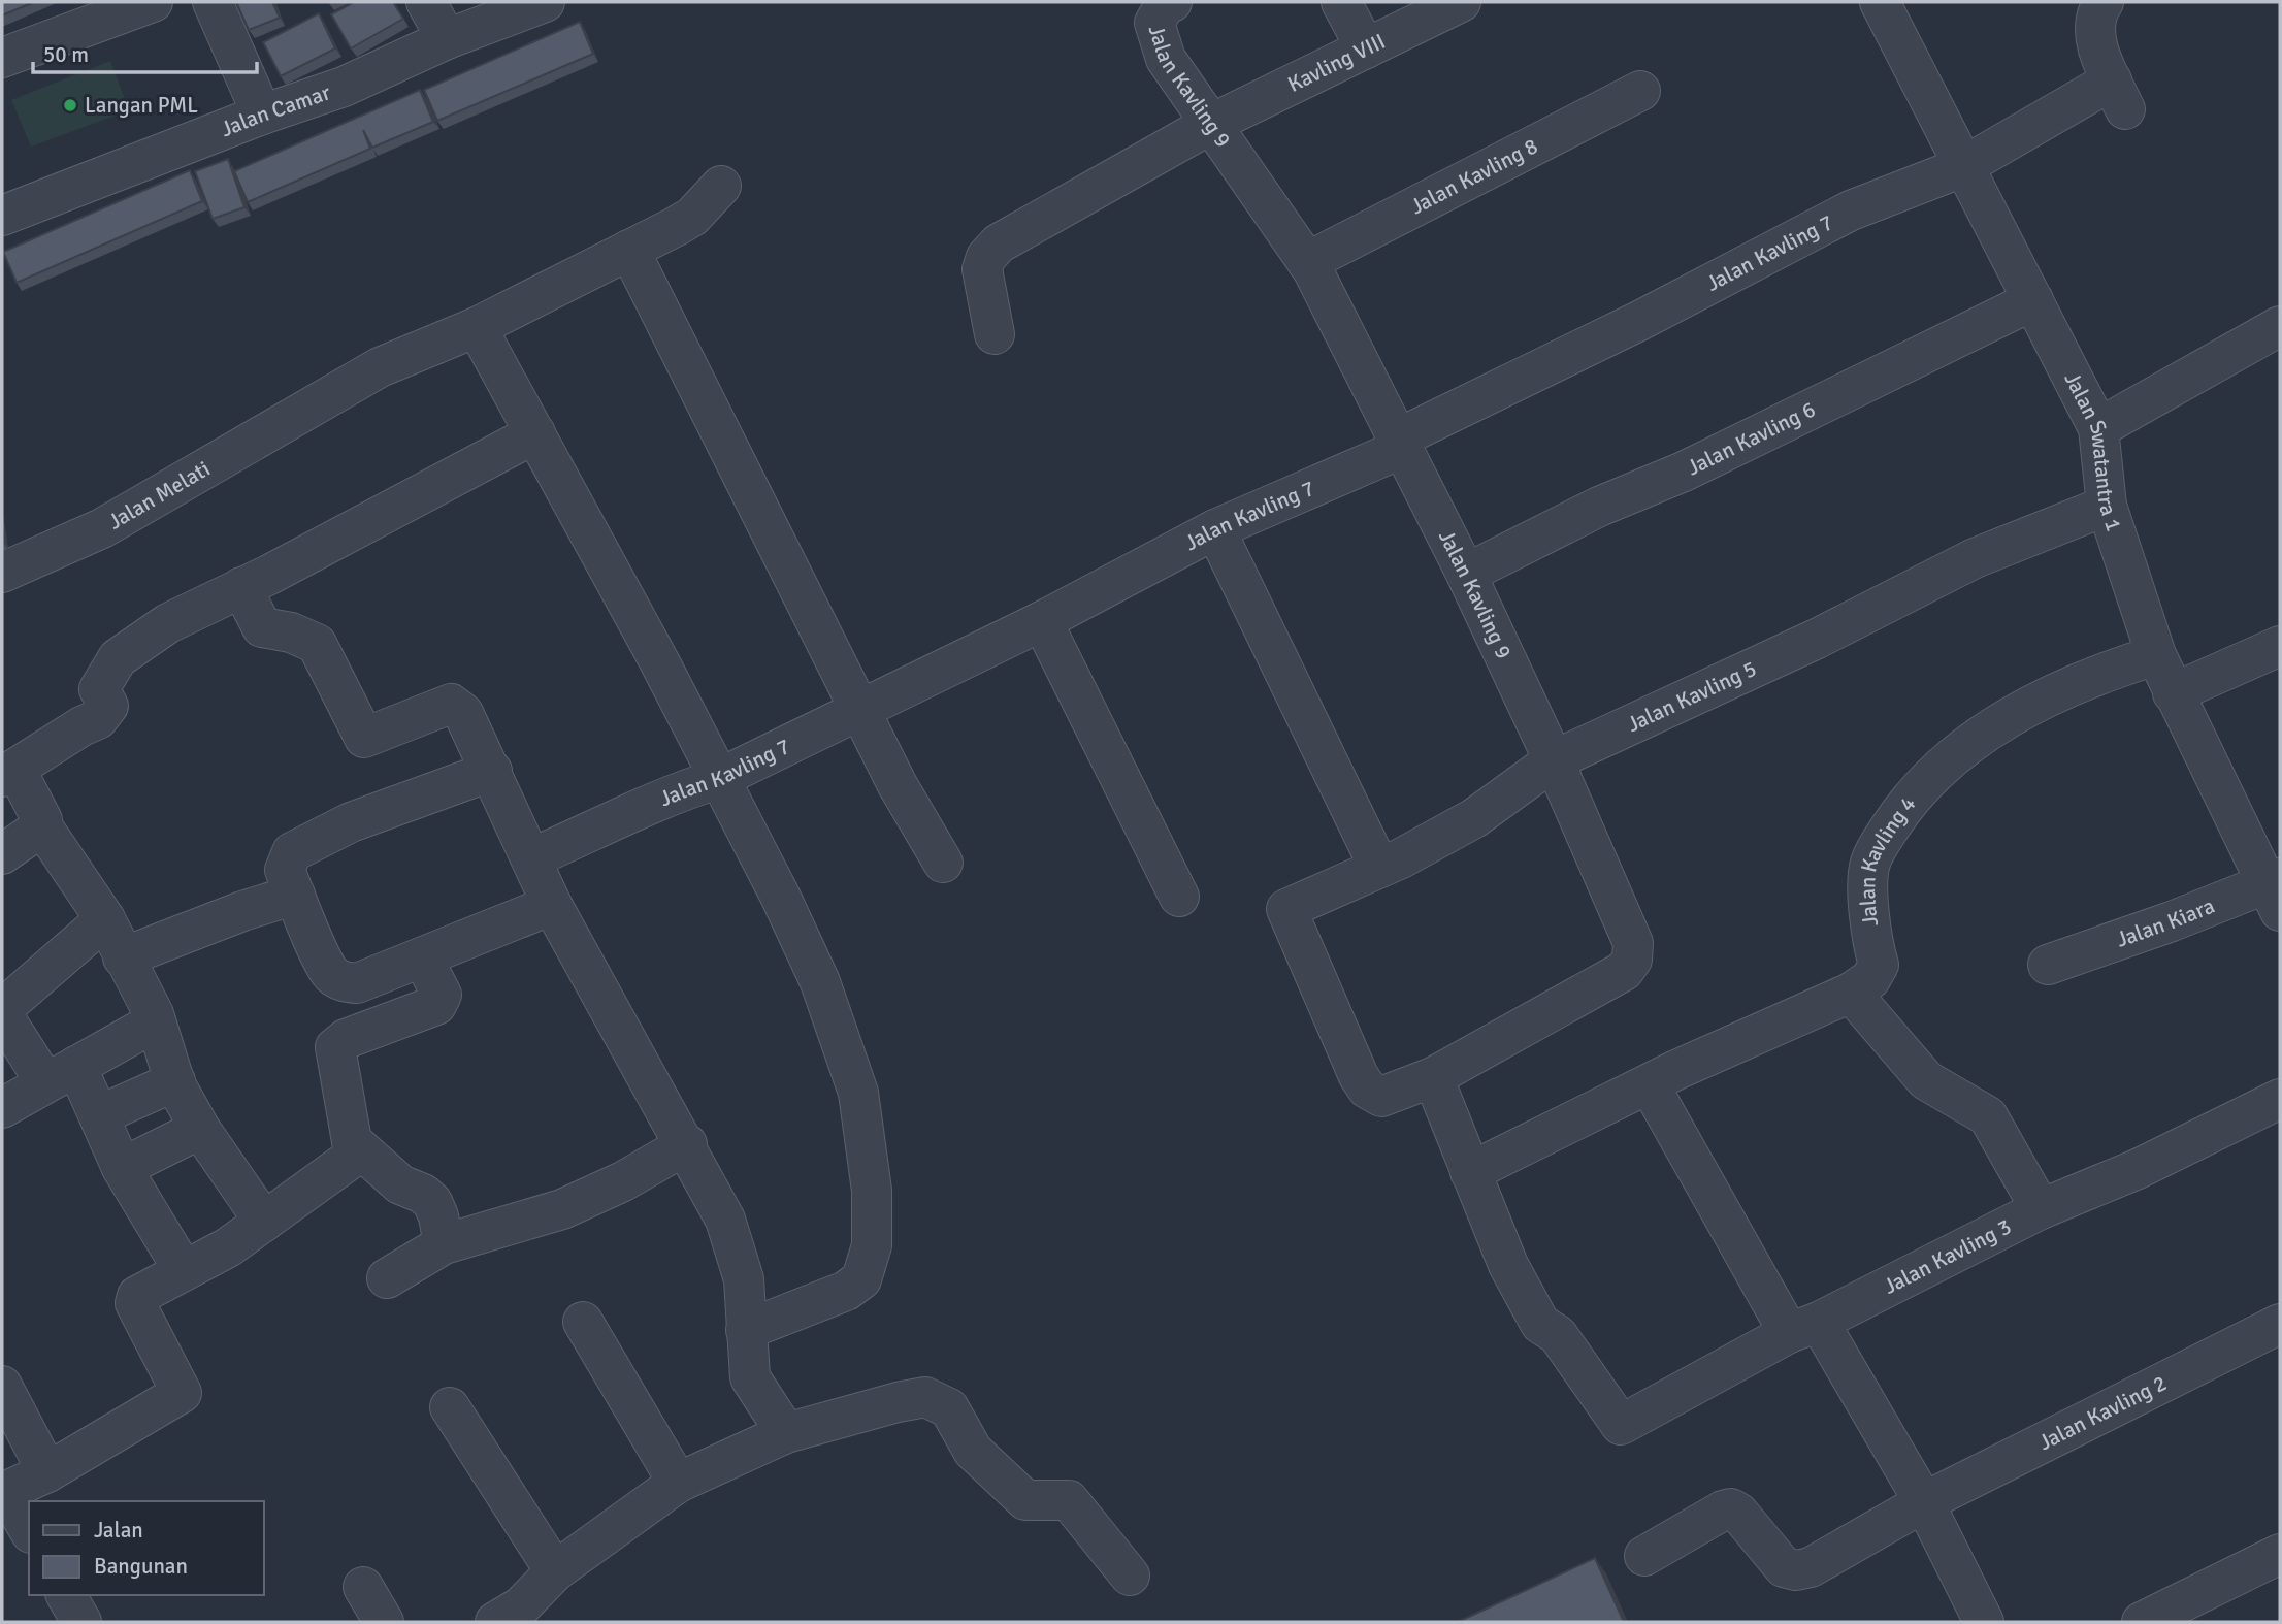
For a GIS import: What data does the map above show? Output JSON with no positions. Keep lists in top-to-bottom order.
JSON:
{
  "streets": {
    "street": [
      "Kavling VIII",
      "Jalan Kavling 9",
      "Jalan Camar",
      "Jalan Kavling 8",
      "Jalan Kavling 7",
      "Jalan Kavling 6",
      "Jalan Swatantra 1",
      "Jalan Melati",
      "Jalan Kavling 5",
      "Jalan Kavling 4",
      "Jalan Kiara",
      "Jalan Kavling 3",
      "Jalan Kavling 2"
    ]
  },
  "crossings": [
    ["Kavling VIII", "Jalan Kavling 9"],
    ["Jalan Kavling 9", "Jalan Kavling 8"],
    ["Jalan Kavling 9", "Jalan Kavling 7"],
    ["Jalan Kavling 9", "Jalan Kavling 6"],
    ["Jalan Kavling 9", "Jalan Kavling 5"],
    ["Jalan Kavling 7", "Jalan Swatantra 1"],
    ["Jalan Kavling 6", "Jalan Swatantra 1"],
    ["Jalan Swatantra 1", "Jalan Kavling 5"],
    ["Jalan Swatantra 1", "Jalan Kavling 4"],
    ["Jalan Swatantra 1", "Jalan Kiara"]
  ],
  "places": ["Langan PML"],
  "legend": ["Jalan", "Bangunan"],
  "scale_bar": "50 m"
}
